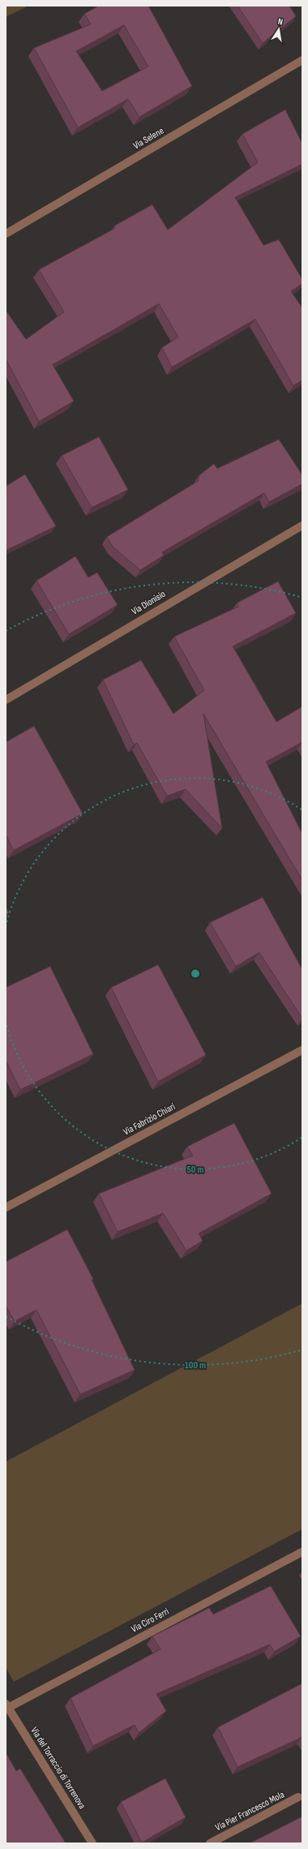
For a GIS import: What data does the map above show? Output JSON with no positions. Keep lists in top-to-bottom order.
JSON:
{
  "streets": {
    "street": [
      "Via Selene",
      "Via Dionisio",
      "Via Fabrizio Chiari",
      "Via Ciro Ferri",
      "Via del Torraccio di Torrenova",
      "Via Pier Francesco Mola"
    ]
  },
  "crossings": [
    ["Via Ciro Ferri", "Via del Torraccio di Torrenova"]
  ],
  "north": "top",
  "rings": ["50 m", "100 m"]
}
